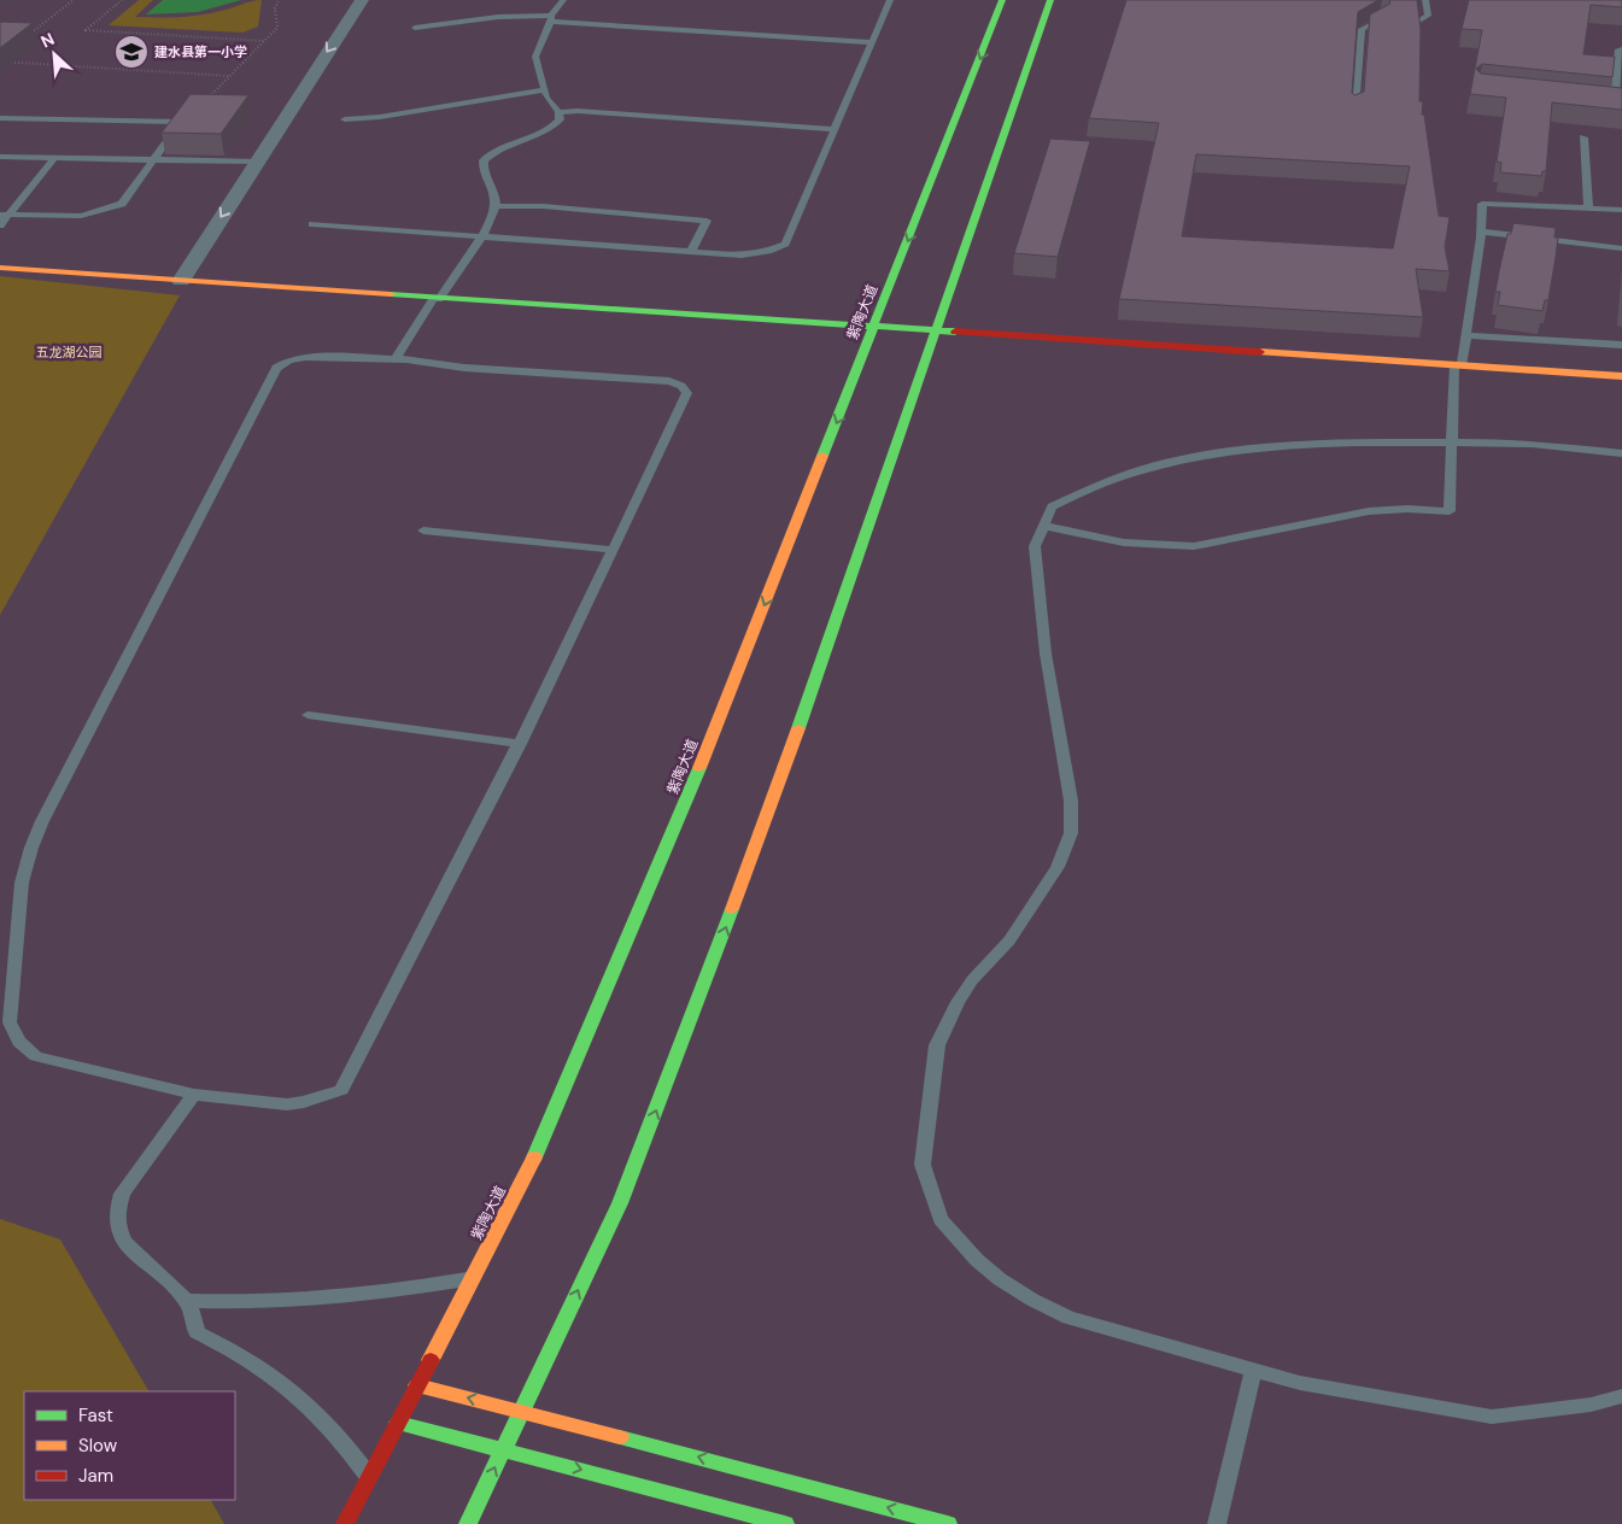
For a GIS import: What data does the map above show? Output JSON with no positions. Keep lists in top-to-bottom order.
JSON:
{
  "streets": {
    "main road": ["紫陶大道"]
  },
  "parks": ["五龙湖公园"],
  "places": {
    "school or university": ["建水县第一小学"]
  },
  "legend": ["Fast", "Slow", "Jam"],
  "north": "top left"
}
